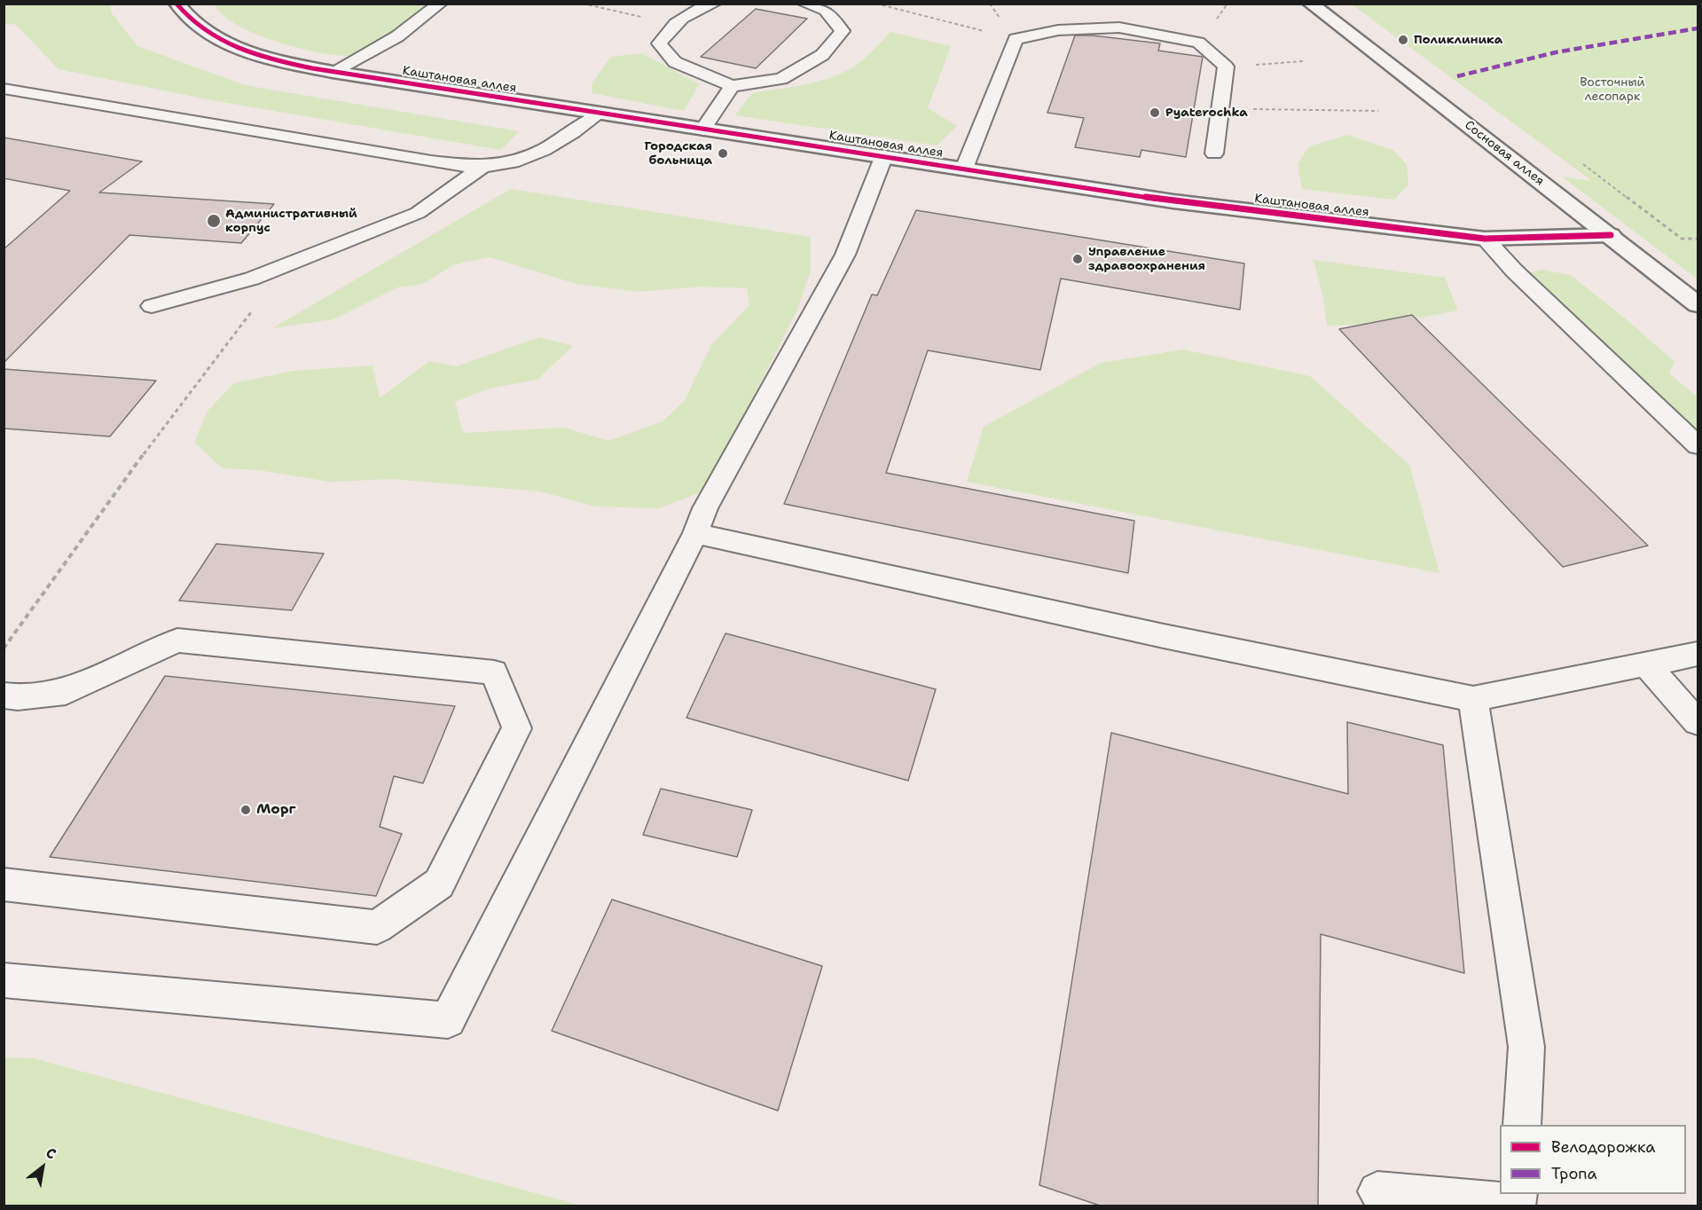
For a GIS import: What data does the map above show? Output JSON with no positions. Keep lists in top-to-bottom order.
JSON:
{
  "streets": {
    "street": ["Каштановая аллея", "Сосновая аллея"]
  },
  "crossings": [
    ["Каштановая аллея", "Сосновая аллея"]
  ],
  "parks": ["Восточный лесопарк"],
  "places": [
    "Поликлиника",
    "Pyaterochka",
    "Городская больница",
    "Административный корпус",
    "Управление здравоохранения",
    "Морг"
  ],
  "legend": ["Велодорожка", "Тропа"],
  "north": "top right"
}
